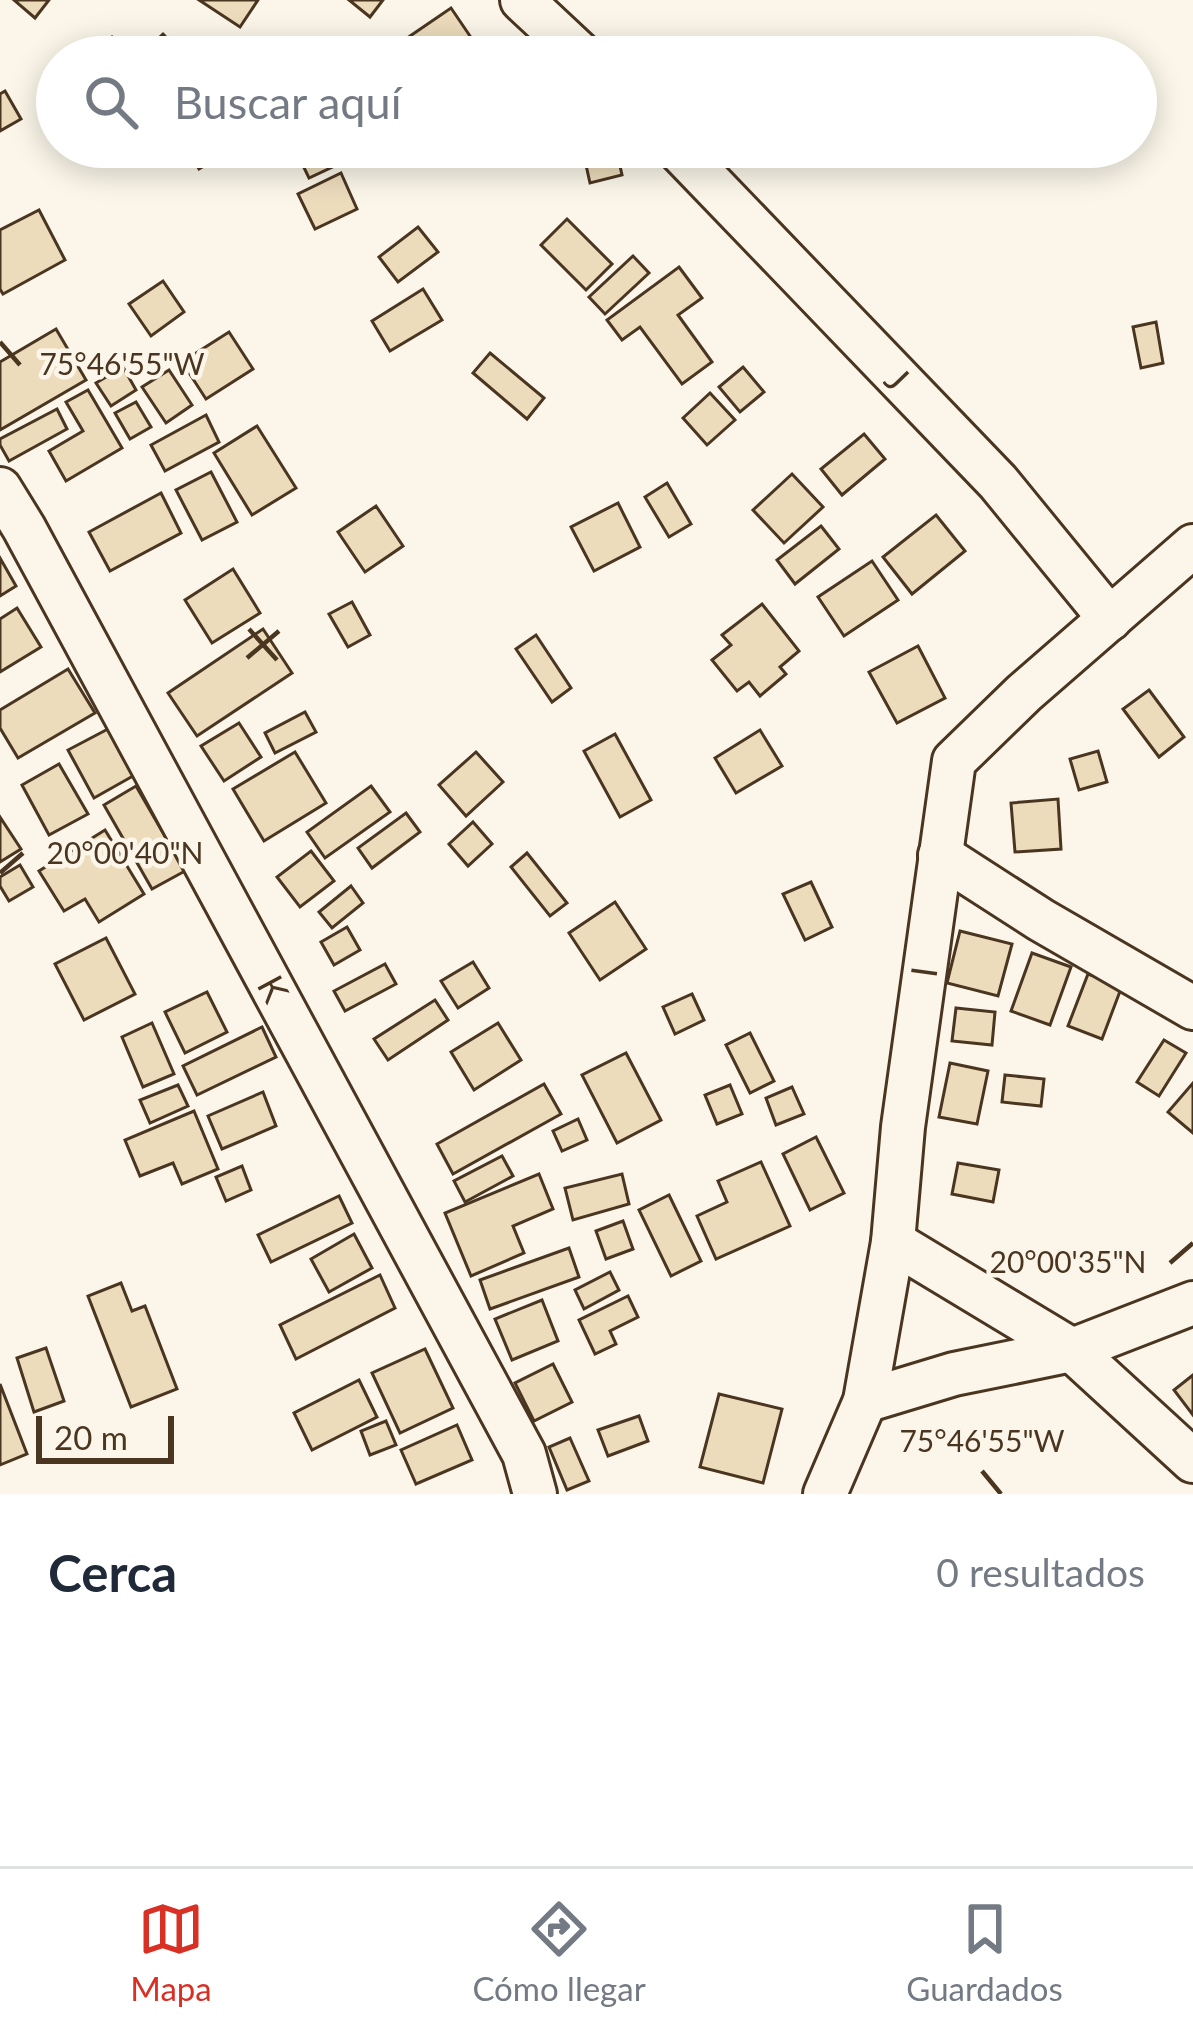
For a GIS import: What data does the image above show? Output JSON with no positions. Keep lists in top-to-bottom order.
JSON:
{
  "streets": {
    "street": ["J", "I", "K"]
  },
  "crossings": [
    ["J", "I"]
  ],
  "scale_bar": "20 m",
  "page": {
    "search": "Buscar aquí",
    "scale": "20 m",
    "heading": ["Cerca", "0 resultados"],
    "nav": ["Mapa", "Cómo llegar", "Guardados"]
  },
  "coordinates": ["75°46'55\"W", "20°00'40\"N", "20°00'35\"N"]
}
